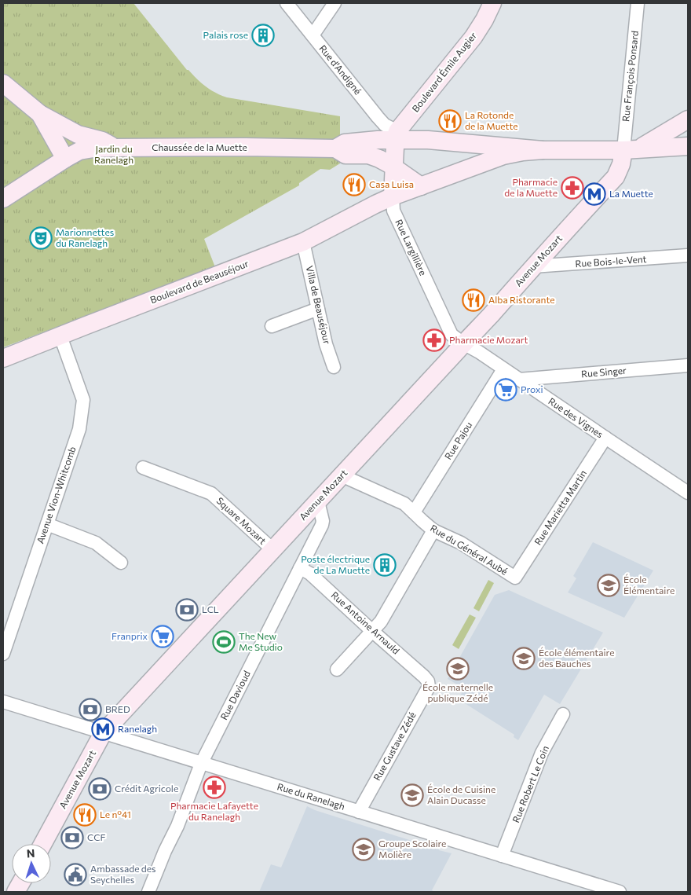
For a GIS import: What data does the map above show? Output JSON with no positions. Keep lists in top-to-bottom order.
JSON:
{
  "streets": {
    "street": [
      "Rue d'Andigné",
      "Boulevard Émile Augier",
      "Rue François Ponsard",
      "Chaussée de la Muette",
      "Rue Largillière",
      "Avenue Mozart",
      "Rue Bois-le-Vent",
      "Boulevard de Beauséjour",
      "Villa de Beauséjour",
      "Rue Singer",
      "Rue des Vignes",
      "Rue Pajou",
      "Avenue Vion-Whitcomb",
      "Rue Marietta Martin",
      "Square Mozart",
      "Rue du Général Aubé",
      "Rue Antoine Arnauld",
      "Rue Davioud",
      "Rue Gustave Zédé",
      "Rue Robert Le Coin",
      "Rue du Ranelagh"
    ]
  },
  "crossings": [
    ["Rue d'Andigné", "Boulevard Émile Augier"],
    ["Rue d'Andigné", "Chaussée de la Muette"],
    ["Rue d'Andigné", "Rue Largillière"],
    ["Boulevard Émile Augier", "Chaussée de la Muette"],
    ["Boulevard Émile Augier", "Rue Largillière"],
    ["Rue François Ponsard", "Chaussée de la Muette"],
    ["Rue François Ponsard", "Avenue Mozart"],
    ["Chaussée de la Muette", "Rue Largillière"],
    ["Chaussée de la Muette", "Avenue Mozart"],
    ["Chaussée de la Muette", "Boulevard de Beauséjour"],
    ["Rue Largillière", "Avenue Mozart"],
    ["Rue Largillière", "Boulevard de Beauséjour"],
    ["Rue Largillière", "Rue des Vignes"],
    ["Avenue Mozart", "Rue Bois-le-Vent"],
    ["Avenue Mozart", "Rue des Vignes"],
    ["Avenue Mozart", "Square Mozart"],
    ["Avenue Mozart", "Rue du Général Aubé"],
    ["Avenue Mozart", "Rue Davioud"],
    ["Avenue Mozart", "Rue du Ranelagh"],
    ["Boulevard de Beauséjour", "Villa de Beauséjour"],
    ["Boulevard de Beauséjour", "Avenue Vion-Whitcomb"],
    ["Rue Singer", "Rue des Vignes"],
    ["Rue des Vignes", "Rue Pajou"],
    ["Rue des Vignes", "Rue Marietta Martin"],
    ["Rue Pajou", "Rue du Général Aubé"],
    ["Rue Marietta Martin", "Rue du Général Aubé"],
    ["Rue Antoine Arnauld", "Rue Davioud"],
    ["Rue Antoine Arnauld", "Rue Gustave Zédé"],
    ["Rue Davioud", "Rue du Ranelagh"],
    ["Rue Gustave Zédé", "Rue du Ranelagh"],
    ["Rue Robert Le Coin", "Rue du Ranelagh"]
  ],
  "parks": ["Jardin du Ranelagh"],
  "places": {
    "building": ["Palais rose", "Poste électrique de La Muette"],
    "restaurant": [
      "La Rotonde de la Muette",
      "Casa Luisa",
      "Alba Ristorante",
      "Le n°41"
    ],
    "pharmacy": ["Pharmacie de la Muette", "Pharmacie Mozart", "Pharmacie Lafayette du Ranelagh"],
    "metro station": ["La Muette", "Ranelagh"],
    "theatre": ["Marionnettes du Ranelagh"],
    "supermarket": ["Proxi", "Franprix"],
    "school or university": [
      "École Élémentaire",
      "École élémentaire des Bauches",
      "École maternelle publique Zédé",
      "École de Cuisine Alain Ducasse",
      "Groupe Scolaire Molière"
    ],
    "bank": [
      "LCL",
      "BRED",
      "Crédit Agricole",
      "CCF"
    ],
    "sports": ["The New Me Studio"],
    "public building": ["Ambassade des Seychelles"]
  },
  "north": "top"
}
